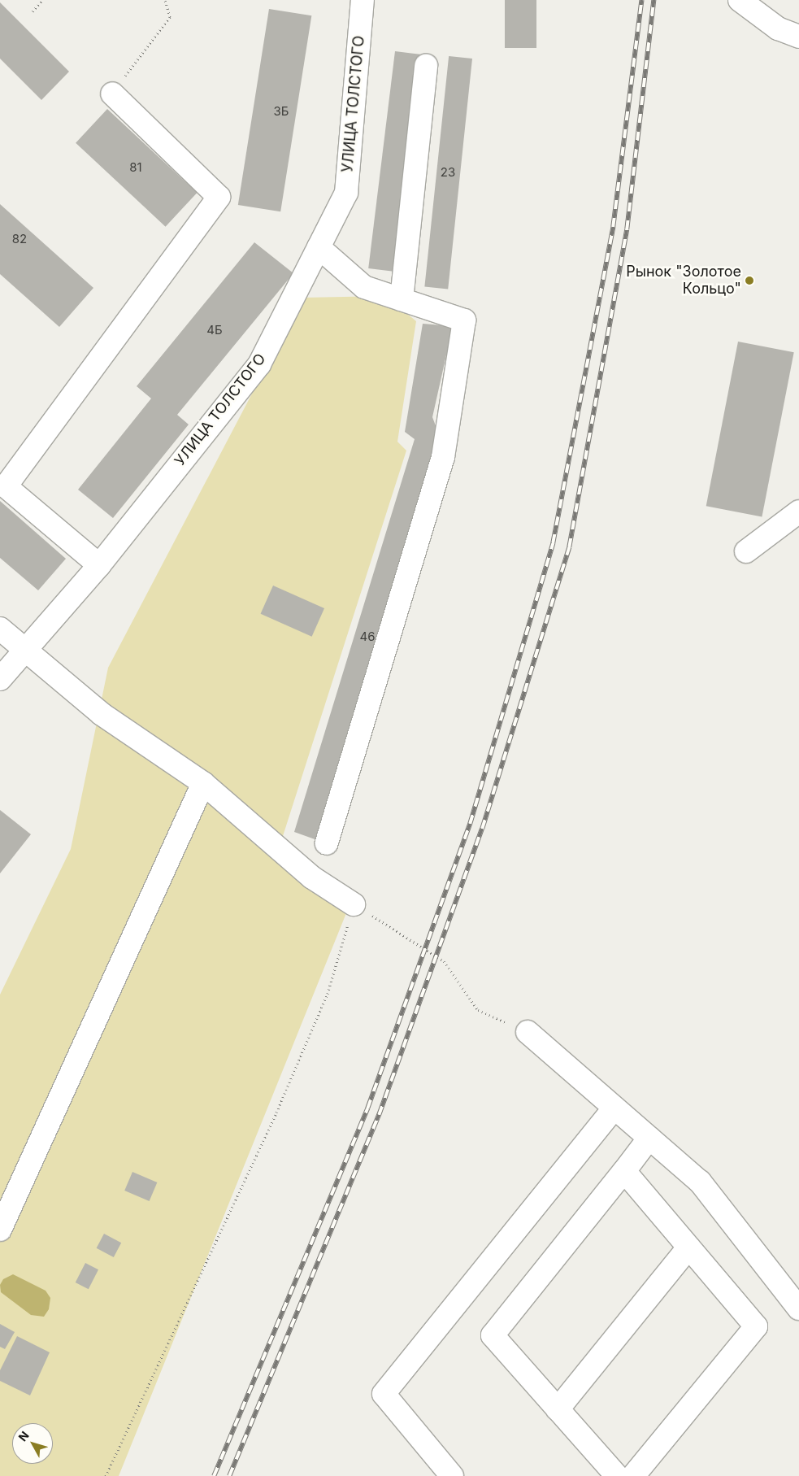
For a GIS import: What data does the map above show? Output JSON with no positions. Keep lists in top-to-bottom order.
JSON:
{
  "streets": {
    "street": ["УЛИЦА ТОЛСТОГО"]
  },
  "places": ["Рынок \"Золотое Кольцо\""],
  "house_numbers": [
    "3Б",
    "81",
    "23",
    "82",
    "4Б",
    "46"
  ],
  "north": "top left"
}
